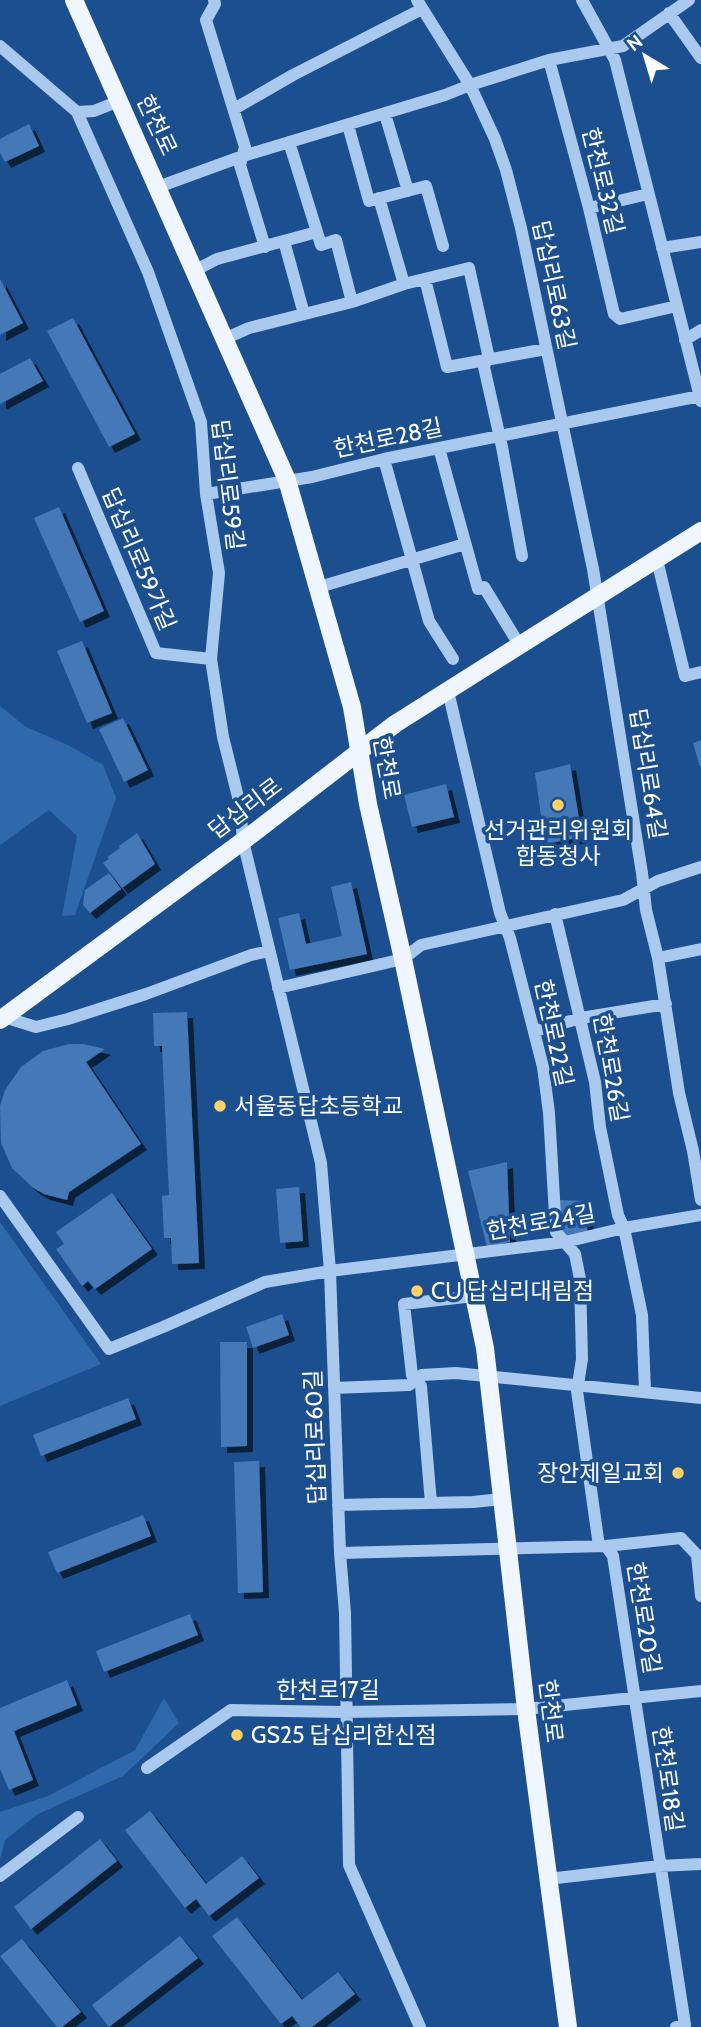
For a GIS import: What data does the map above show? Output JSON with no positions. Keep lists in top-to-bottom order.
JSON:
{
  "streets": {
    "main road": ["한천로", "답십리로"],
    "street": [
      "한천로32길",
      "답십리로63길",
      "한천로28길",
      "답십리로59길",
      "답십리로59가길",
      "답십리로64길",
      "한천로22길",
      "한천로26길",
      "한천로24길",
      "답십리로60길",
      "한천로20길",
      "한천로17길",
      "한천로18길"
    ]
  },
  "crossings": [
    ["한천로", "한천로28길"],
    ["한천로", "답십리로"],
    ["한천로", "한천로24길"],
    ["한천로", "한천로20길"],
    ["한천로", "한천로17길"],
    ["한천로", "한천로18길"],
    ["답십리로63길", "한천로28길"],
    ["답십리로63길", "답십리로64길"],
    ["답십리로63길", "답십리로"],
    ["한천로28길", "답십리로59길"],
    ["답십리로59길", "답십리로59가길"],
    ["답십리로59길", "답십리로"],
    ["답십리로59길", "답십리로60길"],
    ["답십리로64길", "답십리로"],
    ["답십리로", "한천로22길"],
    ["답십리로", "답십리로60길"],
    ["한천로22길", "한천로24길"],
    ["한천로22길", "한천로20길"],
    ["한천로26길", "한천로24길"],
    ["답십리로60길", "한천로17길"],
    ["한천로20길", "한천로18길"],
    ["한천로17길", "한천로18길"]
  ],
  "places": [
    "선거관리위원회 합동청사",
    "서울동답초등학교",
    "CU 답십리대림점",
    "장안제일교회",
    "GS25 답십리한신점"
  ],
  "north": "top left"
}
